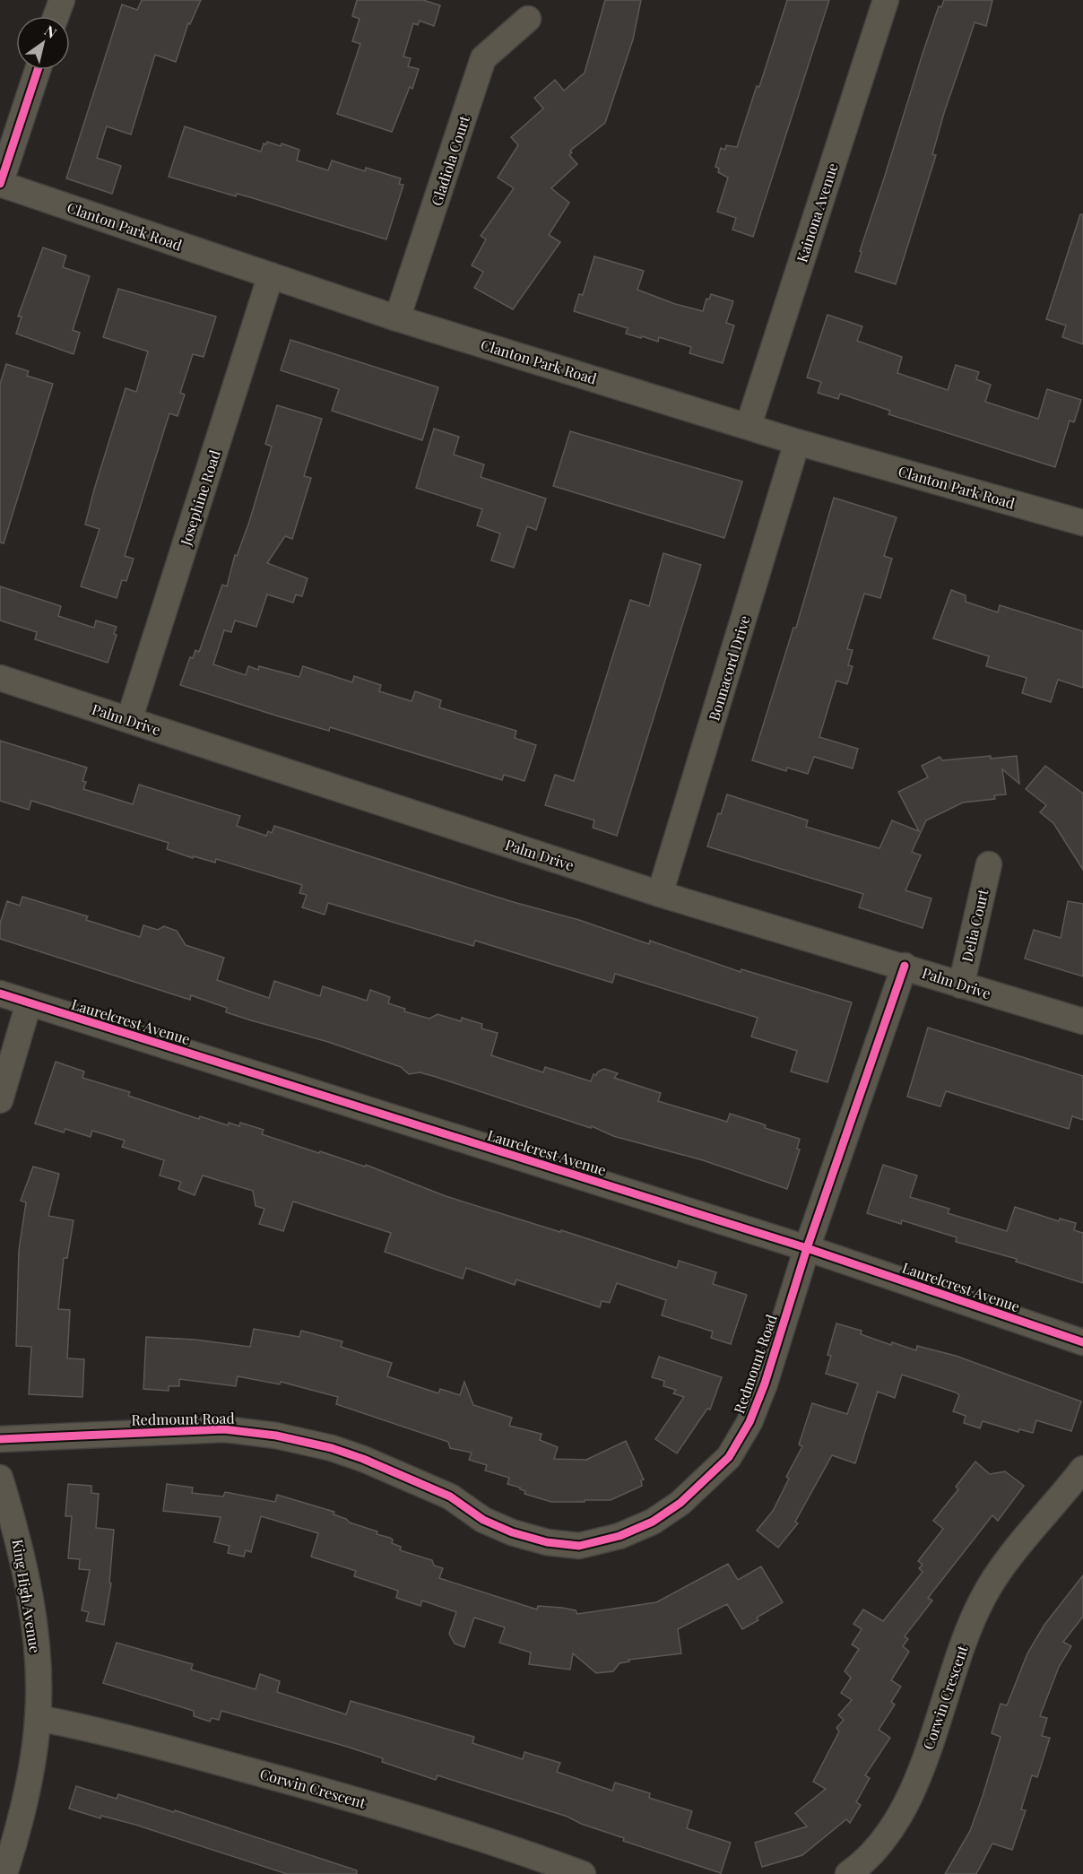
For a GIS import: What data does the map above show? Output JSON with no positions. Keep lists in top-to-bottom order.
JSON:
{
  "streets": {
    "street": [
      "Gladiola Court",
      "Kainona Avenue",
      "Clanton Park Road",
      "Josephine Road",
      "Bonnacord Drive",
      "Palm Drive",
      "Delia Court",
      "Laurelcrest Avenue",
      "Redmount Road",
      "King High Avenue",
      "Corwin Crescent"
    ]
  },
  "crossings": [
    ["Gladiola Court", "Clanton Park Road"],
    ["Kainona Avenue", "Clanton Park Road"],
    ["Clanton Park Road", "Josephine Road"],
    ["Clanton Park Road", "Bonnacord Drive"],
    ["Josephine Road", "Palm Drive"],
    ["Bonnacord Drive", "Palm Drive"],
    ["Palm Drive", "Delia Court"],
    ["Palm Drive", "Redmount Road"],
    ["Laurelcrest Avenue", "Redmount Road"],
    ["King High Avenue", "Corwin Crescent"]
  ],
  "north": "top right"
}
